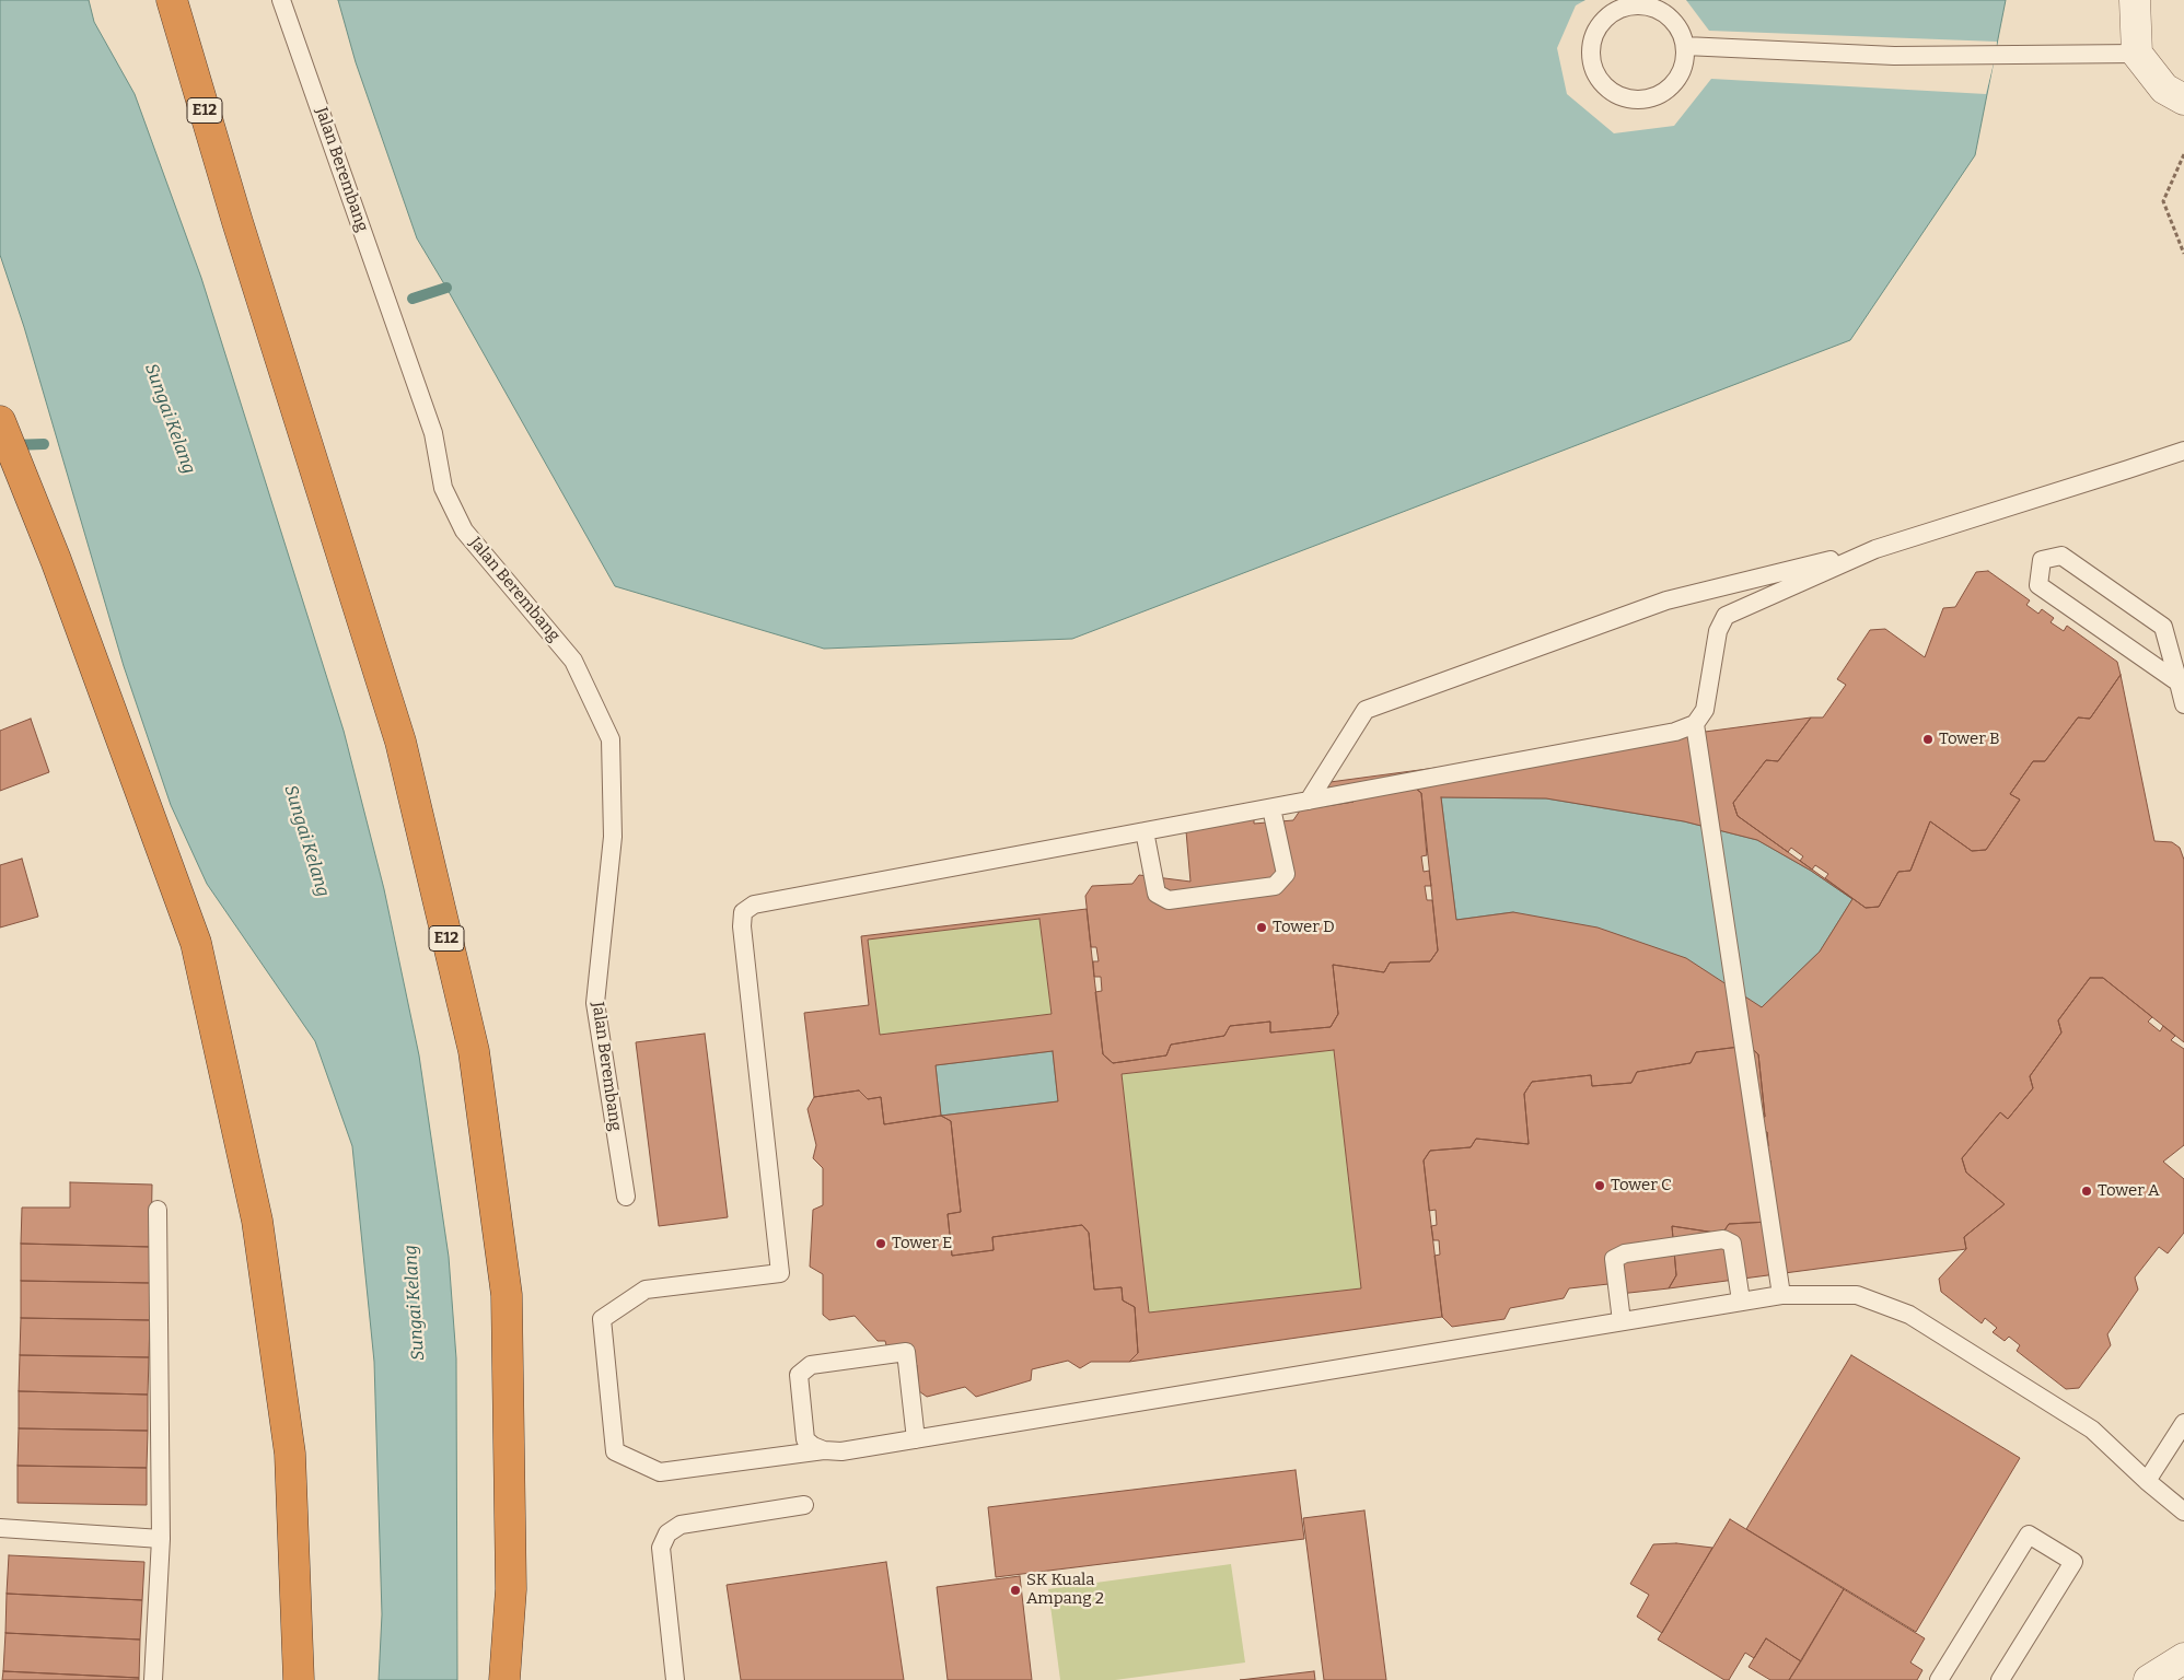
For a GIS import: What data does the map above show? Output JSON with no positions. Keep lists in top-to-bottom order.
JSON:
{
  "streets": {
    "highway": ["E12"],
    "lane": ["Jalan Berembang"]
  },
  "water": ["Sungai Kelang"],
  "places": [
    "Tower B",
    "Tower D",
    "Tower C",
    "Tower A",
    "Tower E",
    "SK Kuala Ampang 2"
  ]
}
